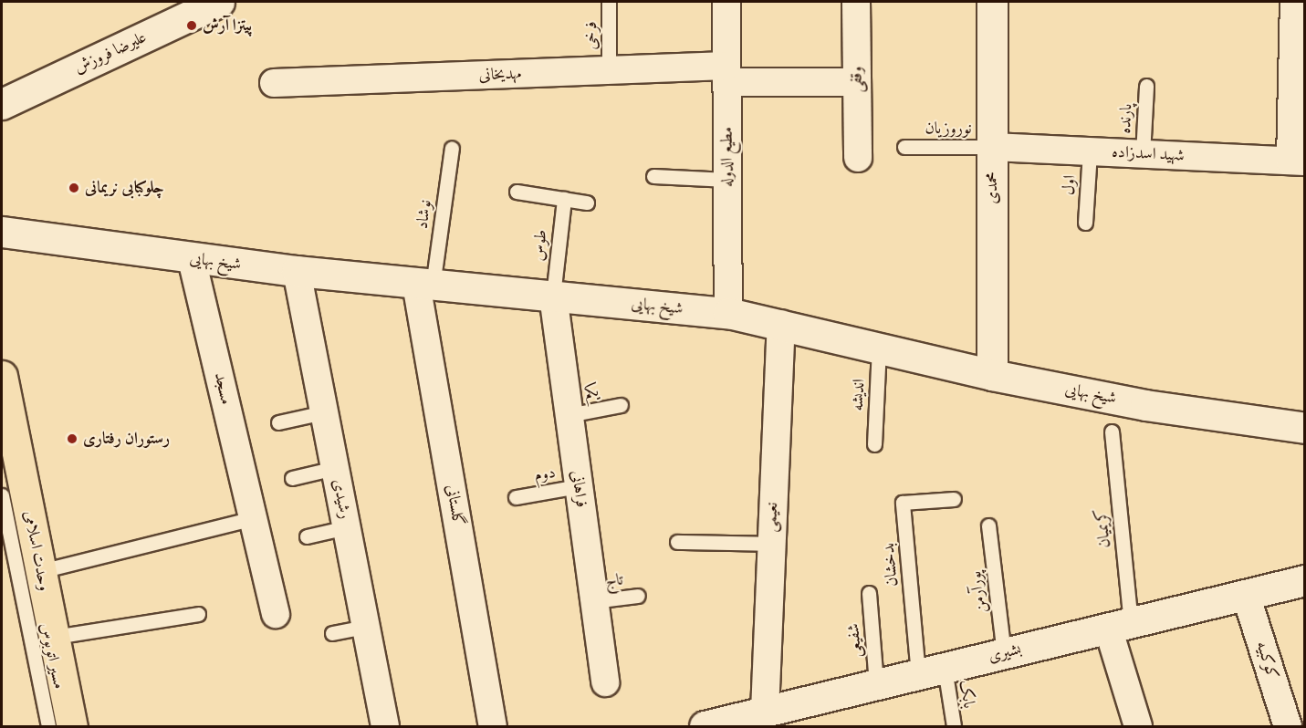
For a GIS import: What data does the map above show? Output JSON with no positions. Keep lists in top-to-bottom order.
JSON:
{
  "streets": {
    "main road": ["وحدت اسلامی"],
    "street": [
      "علیرضا فروزش",
      "مهدیخانی",
      "وقفی",
      "شهید اسدزاده",
      "مطیع الدوله",
      "محمدی",
      "شیخ بهایی",
      "مسجد",
      "فراهانی",
      "رشیدی",
      "گلستانی",
      "نعیمی",
      "بشیری",
      "کوکبیه"
    ],
    "lane": [
      "فرخی",
      "پارنده",
      "نوروزیان",
      "اول",
      "نوشاد",
      "طوس",
      "یکم",
      "اندیشه",
      "دوم",
      "کریمیان",
      "بدخشان",
      "تاج",
      "پورآرمن",
      "شفیعی",
      "مسیر اتوبوس",
      "بابک"
    ]
  },
  "crossings": [
    ["فرخی", "مهدیخانی"],
    ["مهدیخانی", "وقفی"],
    ["مهدیخانی", "مطیع الدوله"],
    ["پارنده", "شهید اسدزاده"],
    ["نوروزیان", "شهید اسدزاده"],
    ["نوروزیان", "محمدی"],
    ["شهید اسدزاده", "اول"],
    ["شهید اسدزاده", "محمدی"],
    ["مطیع الدوله", "شیخ بهایی"],
    ["محمدی", "شیخ بهایی"],
    ["نوشاد", "شیخ بهایی"],
    ["نوشاد", "گلستانی"],
    ["طوس", "شیخ بهایی"],
    ["طوس", "فراهانی"],
    ["شیخ بهایی", "مسجد"],
    ["شیخ بهایی", "اندیشه"],
    ["شیخ بهایی", "فراهانی"],
    ["شیخ بهایی", "رشیدی"],
    ["شیخ بهایی", "گلستانی"],
    ["شیخ بهایی", "نعیمی"],
    ["یکم", "فراهانی"],
    ["دوم", "فراهانی"],
    ["فراهانی", "تاج"],
    ["نعیمی", "بشیری"],
    ["کریمیان", "بشیری"],
    ["بدخشان", "بشیری"],
    ["بدخشان", "بابک"],
    ["پورآرمن", "بشیری"],
    ["شفیعی", "بشیری"],
    ["بشیری", "کوکبیه"],
    ["بشیری", "بابک"]
  ],
  "places": ["پیتزا آرش", "چلوکبابی نریمانی", "رستوران رفتاری"]
}
